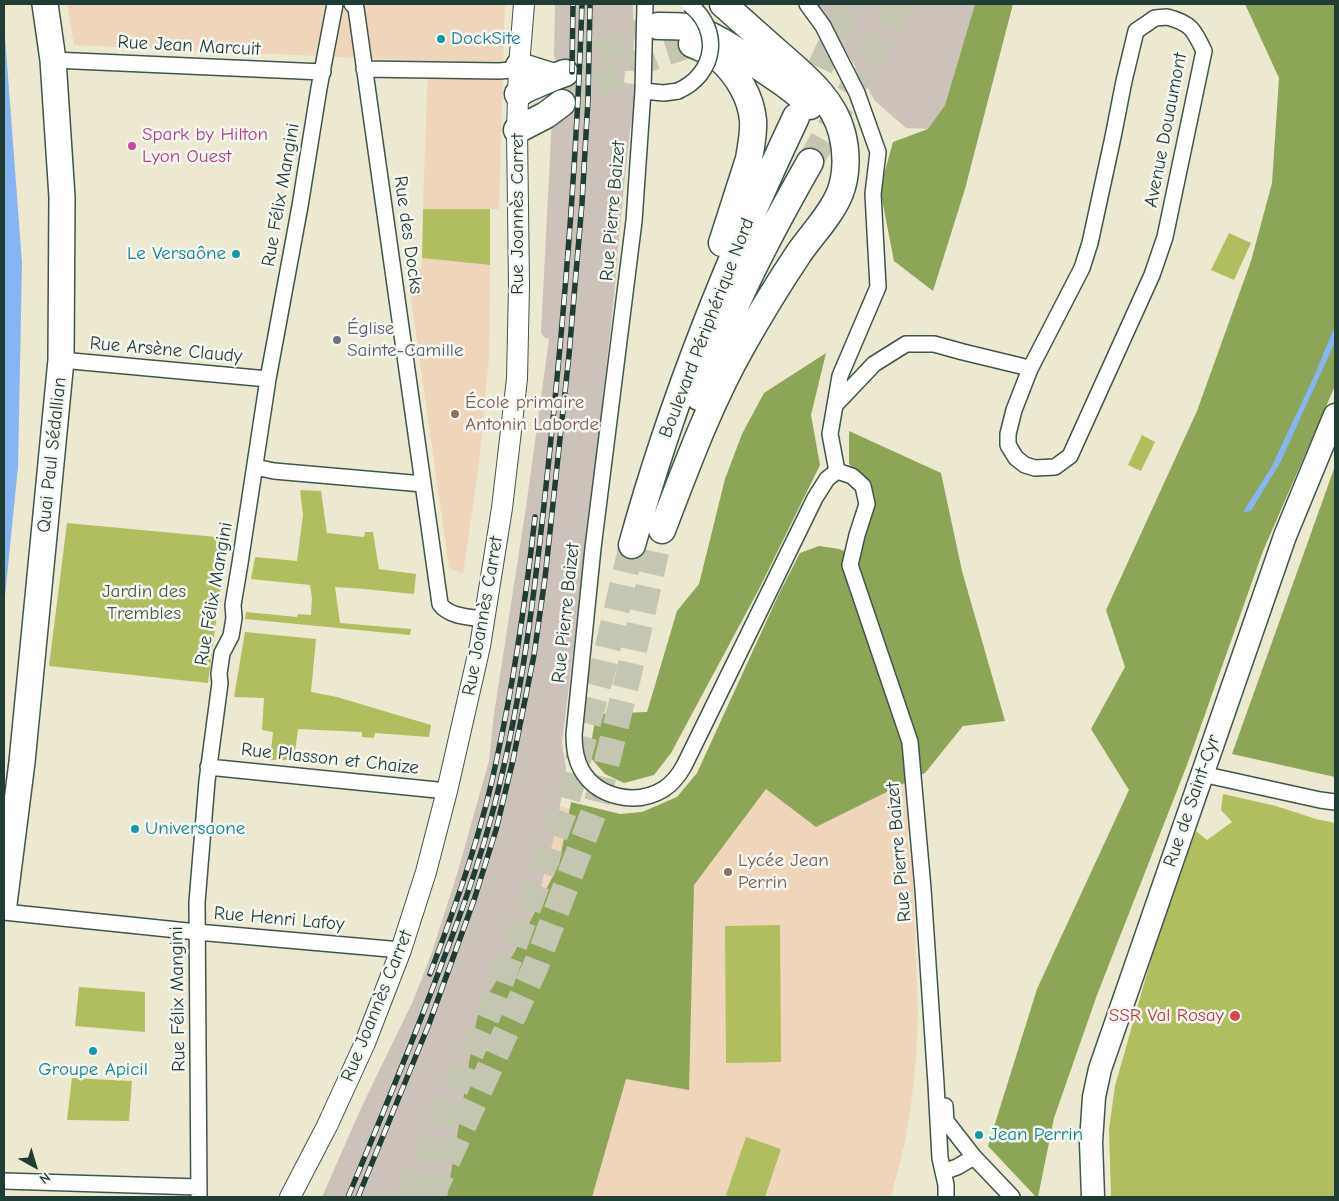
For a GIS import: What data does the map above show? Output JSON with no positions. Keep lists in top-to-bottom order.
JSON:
{
  "streets": {
    "highway": ["Boulevard Périphérique Nord"],
    "main road": ["Quai Paul Sédallian", "Rue de Saint-Cyr"],
    "street": [
      "Rue Jean Marcuit",
      "Avenue Douaumont",
      "Rue Félix Mangini",
      "Rue Pierre Baizet",
      "Rue Joannès Carret",
      "Rue des Docks",
      "Rue Arsène Claudy",
      "Rue Plasson et Chaize",
      "Rue Henri Lafoy"
    ]
  },
  "crossings": [
    ["Rue Jean Marcuit", "Rue Félix Mangini"],
    ["Rue Jean Marcuit", "Quai Paul Sédallian"],
    ["Rue Félix Mangini", "Rue Arsène Claudy"],
    ["Rue Félix Mangini", "Rue Plasson et Chaize"],
    ["Rue Félix Mangini", "Rue Henri Lafoy"],
    ["Rue Joannès Carret", "Rue des Docks"],
    ["Rue Joannès Carret", "Rue Plasson et Chaize"],
    ["Rue Joannès Carret", "Rue Henri Lafoy"],
    ["Rue Arsène Claudy", "Quai Paul Sédallian"]
  ],
  "parks": ["Jardin des Trembles"],
  "places": [
    "DockSite",
    "Spark by Hilton Lyon Ouest",
    "Le Versaône",
    "Église Sainte-Camille",
    "École primaire Antonin Laborde",
    "Universaone",
    "Lycée Jean Perrin",
    "SSR Val Rosay",
    "Groupe Apicil",
    "Jean Perrin"
  ],
  "north": "bottom right"
}
